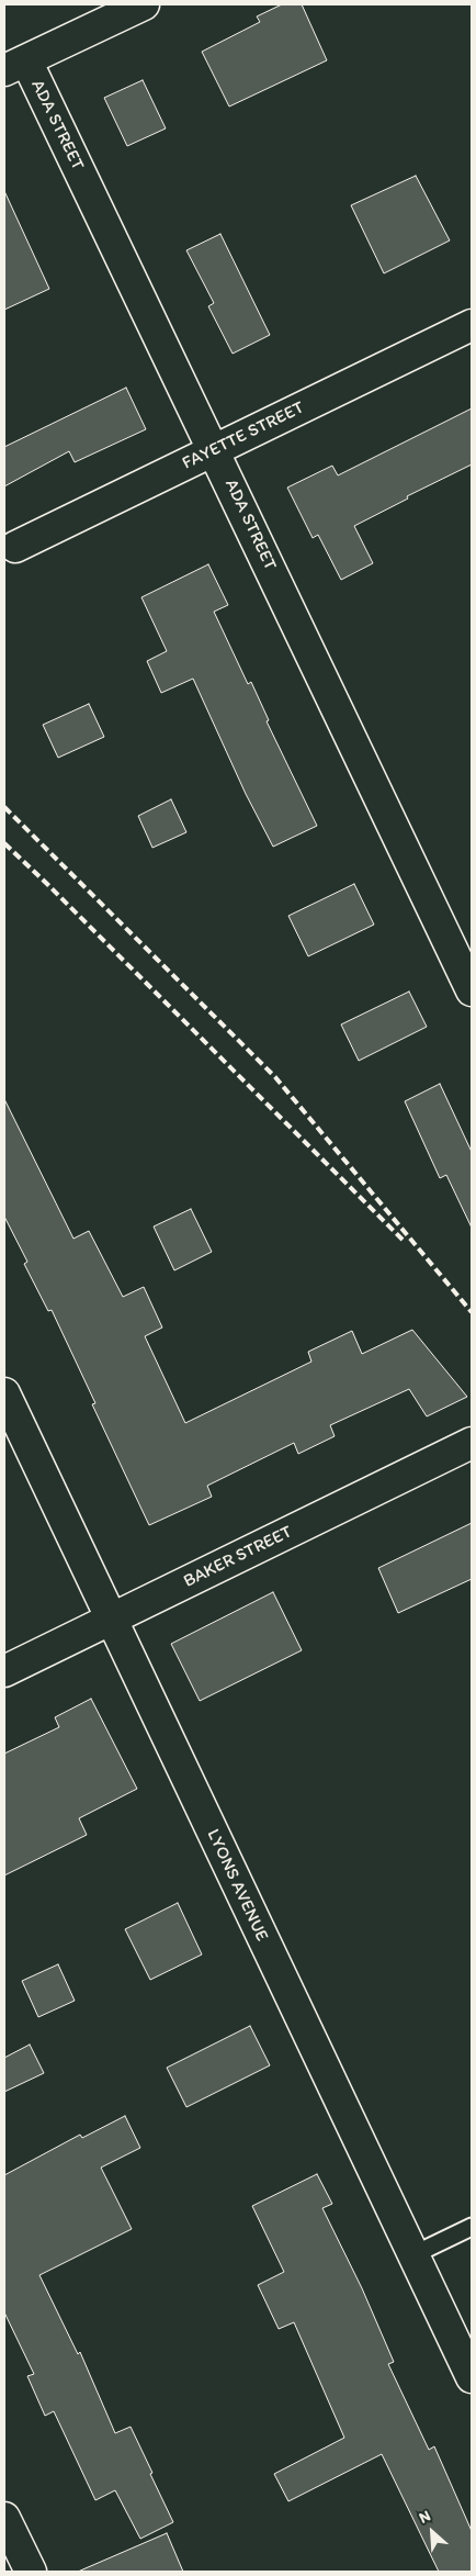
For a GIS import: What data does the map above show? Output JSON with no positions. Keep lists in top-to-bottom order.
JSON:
{
  "streets": {
    "street": [
      "ADA STREET",
      "FAYETTE STREET",
      "BAKER STREET",
      "LYONS AVENUE"
    ]
  },
  "crossings": [
    ["ADA STREET", "FAYETTE STREET"],
    ["BAKER STREET", "LYONS AVENUE"]
  ],
  "north": "top left"
}
